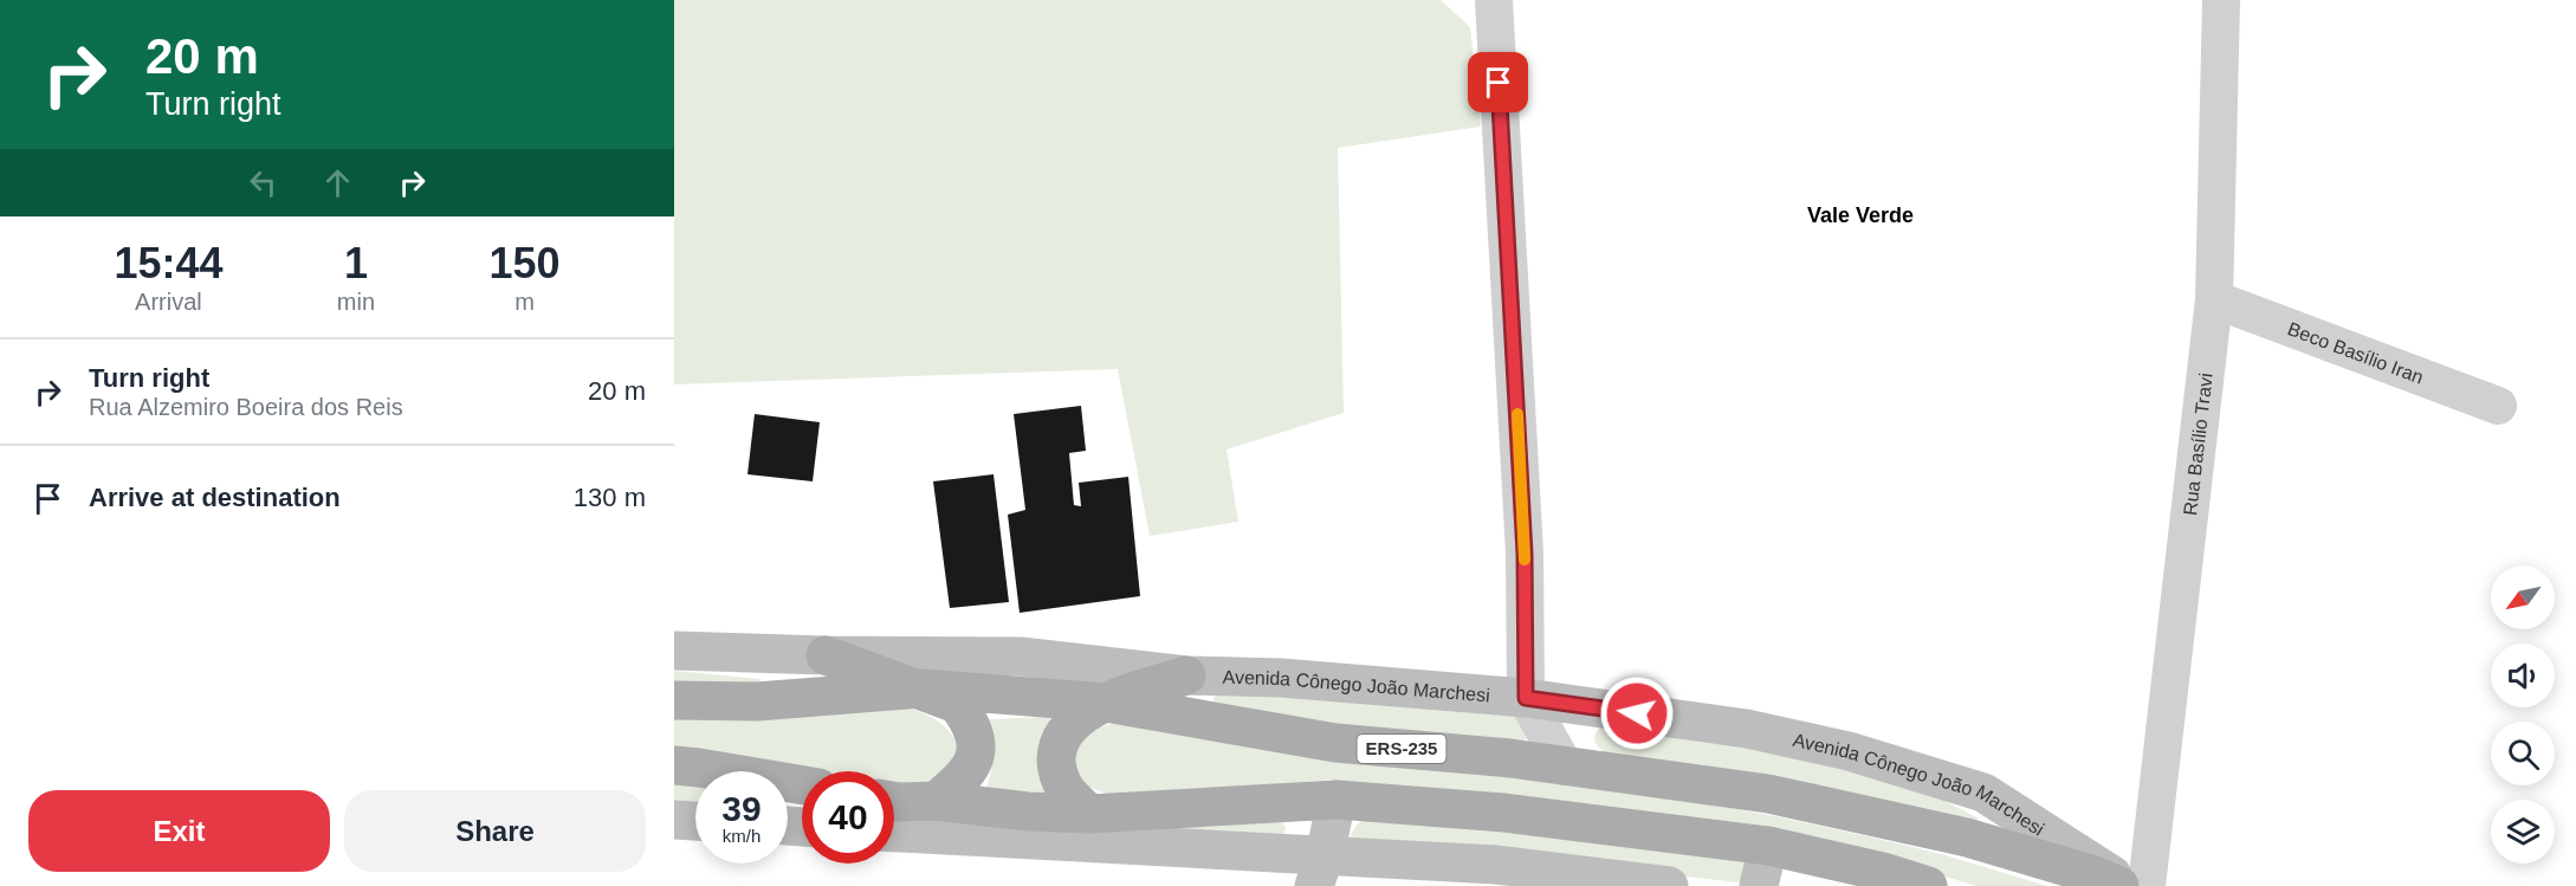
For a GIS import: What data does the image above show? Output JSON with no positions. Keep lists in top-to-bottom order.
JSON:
{
  "streets": {
    "main road": ["Avenida Cônego João Marchesi", "ERS-235"],
    "street": ["Beco Basílio Iran", "Rua Basílio Travi"]
  },
  "crossings": [
    ["Beco Basílio Iran", "Rua Basílio Travi"]
  ],
  "districts": ["Vale Verde"],
  "north": "bottom left",
  "page": {
    "turn": ["20 m", "Turn right"],
    "eta": [
      "15:44",
      "Arrival",
      "1",
      "min",
      "150",
      "m"
    ],
    "list": [
      {
        "name": "Turn right",
        "note": "Rua Alzemiro Boeira dos Reis",
        "value": "20 m"
      },
      {
        "name": "Arrive at destination",
        "value": "130 m"
      }
    ],
    "speed": "39 km/h",
    "limit": "40",
    "buttons": ["Exit", "Share"]
  }
}
